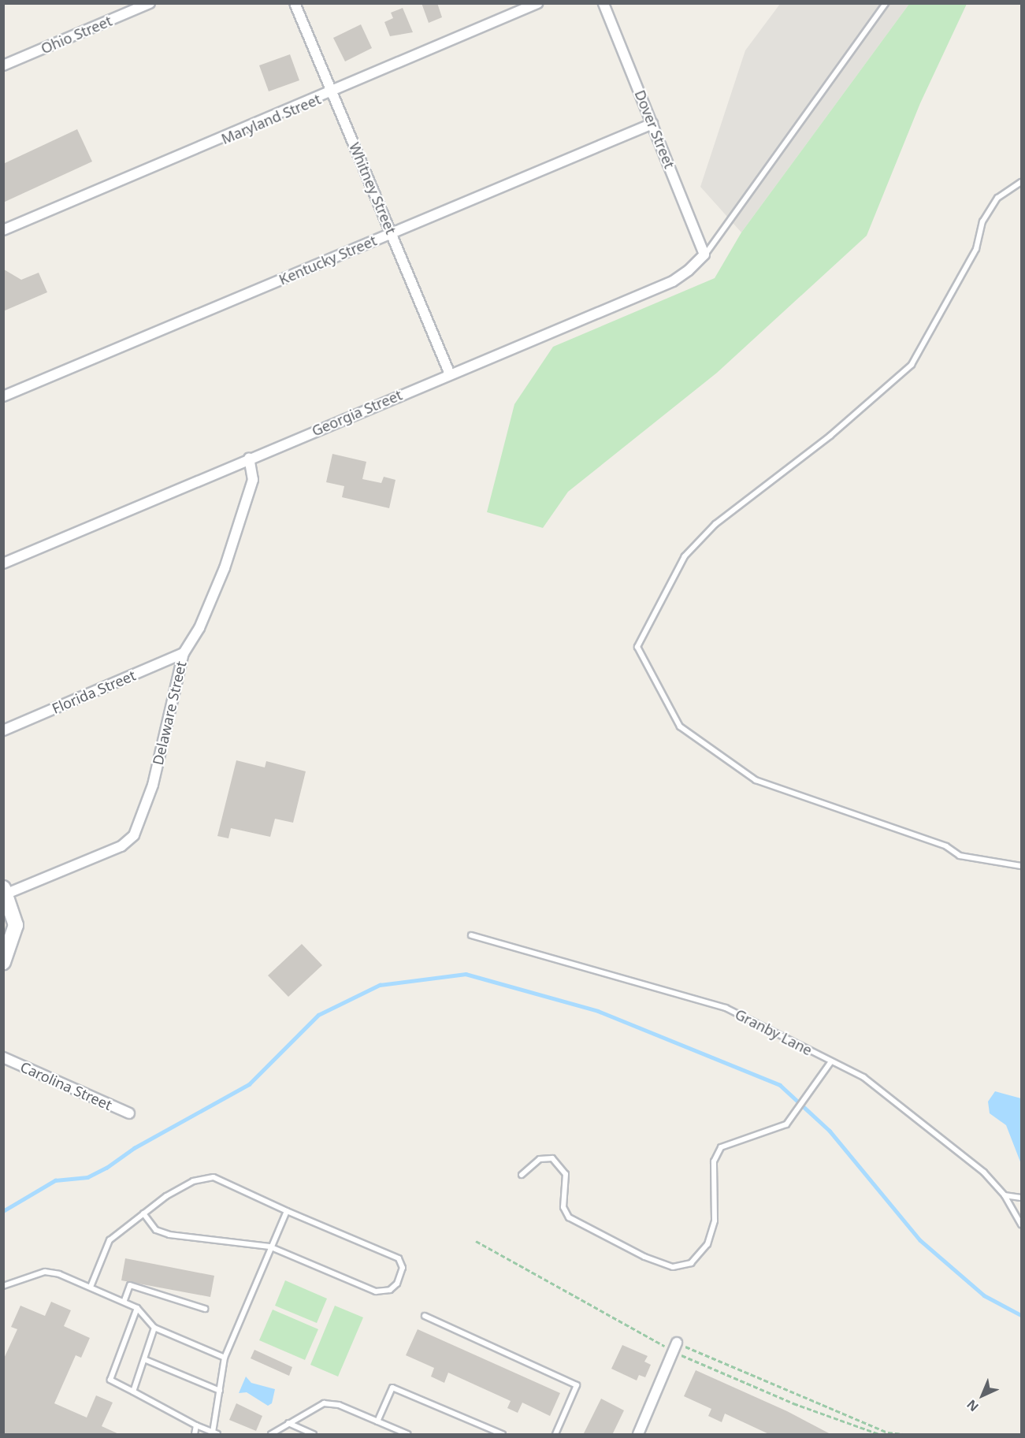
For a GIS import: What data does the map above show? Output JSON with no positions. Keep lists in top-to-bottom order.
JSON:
{
  "streets": {
    "street": [
      "Ohio Street",
      "Maryland Street",
      "Dover Street",
      "Whitney Street",
      "Kentucky Street",
      "Georgia Street",
      "Florida Street",
      "Delaware Street",
      "Carolina Street"
    ],
    "lane": ["Granby Lane"]
  },
  "crossings": [
    ["Maryland Street", "Whitney Street"],
    ["Dover Street", "Kentucky Street"],
    ["Dover Street", "Georgia Street"],
    ["Whitney Street", "Kentucky Street"],
    ["Whitney Street", "Georgia Street"],
    ["Georgia Street", "Delaware Street"],
    ["Florida Street", "Delaware Street"]
  ],
  "north": "bottom left"
}
